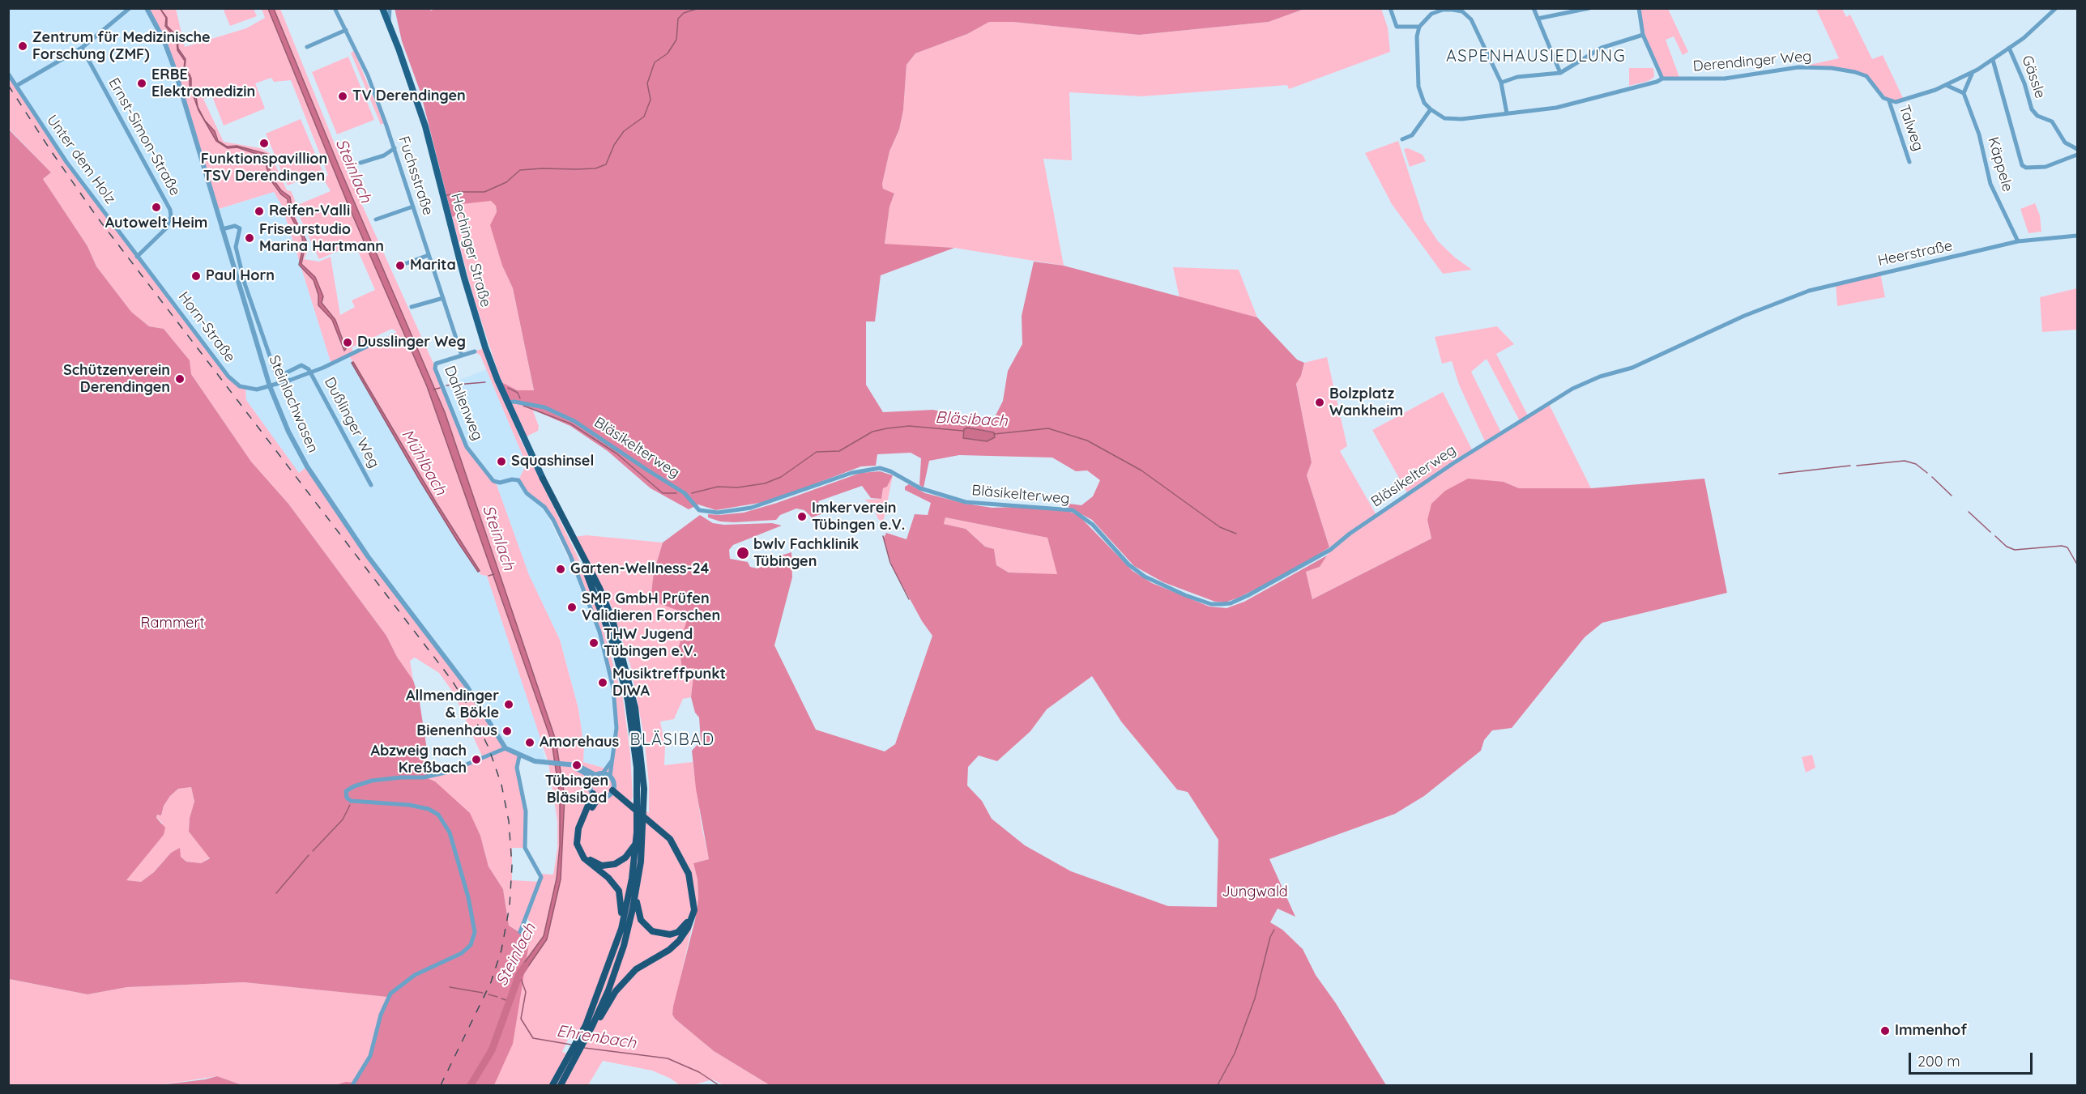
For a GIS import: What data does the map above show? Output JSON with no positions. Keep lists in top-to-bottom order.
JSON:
{
  "streets": {
    "main road": ["Hechinger Straße"],
    "street": [
      "Derendinger Weg",
      "Gässle",
      "Talweg",
      "Ernst-Simon-Straße",
      "Unter dem Holz",
      "Käppele",
      "Fuchsstraße",
      "Heerstraße",
      "Horn-Straße",
      "Dahlienweg",
      "Steinlachwasen",
      "Dußlinger Weg",
      "Bläsikelterweg"
    ]
  },
  "crossings": [
    ["Derendinger Weg", "Talweg"],
    ["Ernst-Simon-Straße", "Unter dem Holz"],
    ["Ernst-Simon-Straße", "Horn-Straße"],
    ["Unter dem Holz", "Horn-Straße"],
    ["Käppele", "Heerstraße"],
    ["Fuchsstraße", "Dahlienweg"],
    ["Hechinger Straße", "Bläsikelterweg"],
    ["Heerstraße", "Bläsikelterweg"],
    ["Horn-Straße", "Steinlachwasen"],
    ["Horn-Straße", "Dußlinger Weg"],
    ["Steinlachwasen", "Dußlinger Weg"]
  ],
  "districts": ["ASPENHAUSIEDLUNG", "BLÄSIBAD"],
  "water": [
    "Steinlach",
    "Bläsibach",
    "Mühlbach",
    "Ehrenbach"
  ],
  "parks": ["Rammert", "Jungwald"],
  "places": [
    "Zentrum für Medizinische Forschung (ZMF)",
    "ERBE Elektromedizin",
    "TV Derendingen",
    "Funktionspavillion TSV Derendingen",
    "Autowelt Heim",
    "Reifen-Valli",
    "Friseurstudio Marina Hartmann",
    "Marita",
    "Paul Horn",
    "Dusslinger Weg",
    "Schützenverein Derendingen",
    "Bolzplatz Wankheim",
    "Squashinsel",
    "Imkerverein Tübingen e.V.",
    "bwlv Fachklinik Tübingen",
    "Garten-Wellness-24",
    "SMP GmbH Prüfen Validieren Forschen",
    "THW Jugend Tübingen e.V.",
    "Musiktreffpunkt DIWA",
    "Allmendinger & Bökle",
    "Bienenhaus",
    "Amorehaus",
    "Abzweig nach Kreßbach",
    "Tübingen Bläsibad",
    "Immenhof"
  ],
  "scale_bar": "200 m"
}
